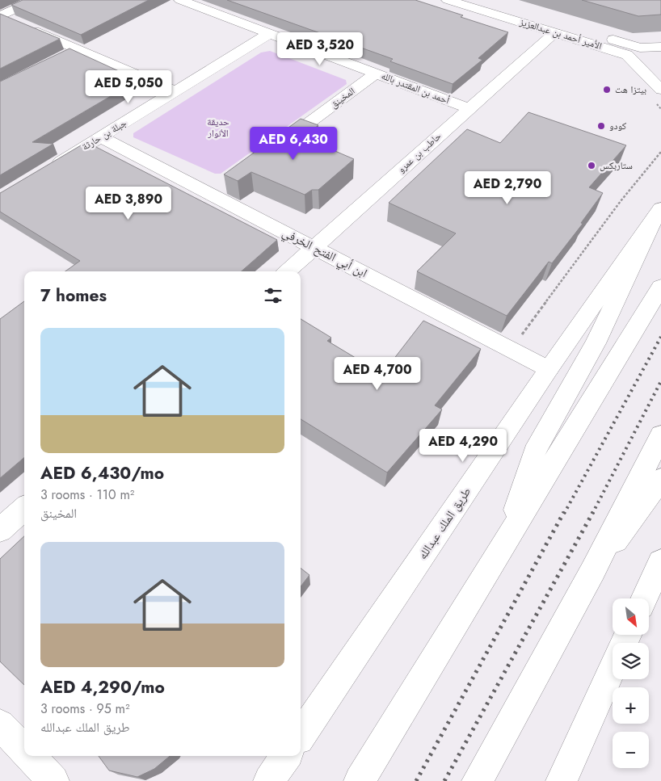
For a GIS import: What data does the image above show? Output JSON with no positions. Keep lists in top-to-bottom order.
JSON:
{
  "streets": {
    "main road": [
      "الأمير أحمد بن عبدالعزيز",
      "أحمد بن المقتدر بالله",
      "المخينق",
      "جبلة بن حارثة",
      "حاطب بن عمرو",
      "ابن أبي الفتح الخرفي",
      "طريق الملك عبدالله"
    ]
  },
  "crossings": [
    ["الأمير أحمد بن عبدالعزيز", "حاطب بن عمرو"],
    ["أحمد بن المقتدر بالله", "المخينق"],
    ["أحمد بن المقتدر بالله", "جبلة بن حارثة"],
    ["أحمد بن المقتدر بالله", "حاطب بن عمرو"],
    ["جبلة بن حارثة", "ابن أبي الفتح الخرفي"],
    ["حاطب بن عمرو", "ابن أبي الفتح الخرفي"],
    ["ابن أبي الفتح الخرفي", "طريق الملك عبدالله"]
  ],
  "parks": ["حديقة الأنوار"],
  "places": ["بيتزا هت", "كودو", "ستاربكس"],
  "north": "bottom right",
  "page": {
    "price": [
      "AED 3,520",
      "AED 5,050",
      "AED 6,430",
      "AED 2,790",
      "AED 3,890",
      "AED 4,700",
      "AED 4,290"
    ],
    "heading": "7 homes",
    "list": [
      {
        "name": "AED 6,430/mo",
        "note": "3 rooms · 110 m² · المخينق"
      },
      {
        "name": "AED 4,290/mo",
        "note": "3 rooms · 95 m² · طريق الملك عبدالله"
      }
    ],
    "map_buttons": ["+", "−"]
  }
}
